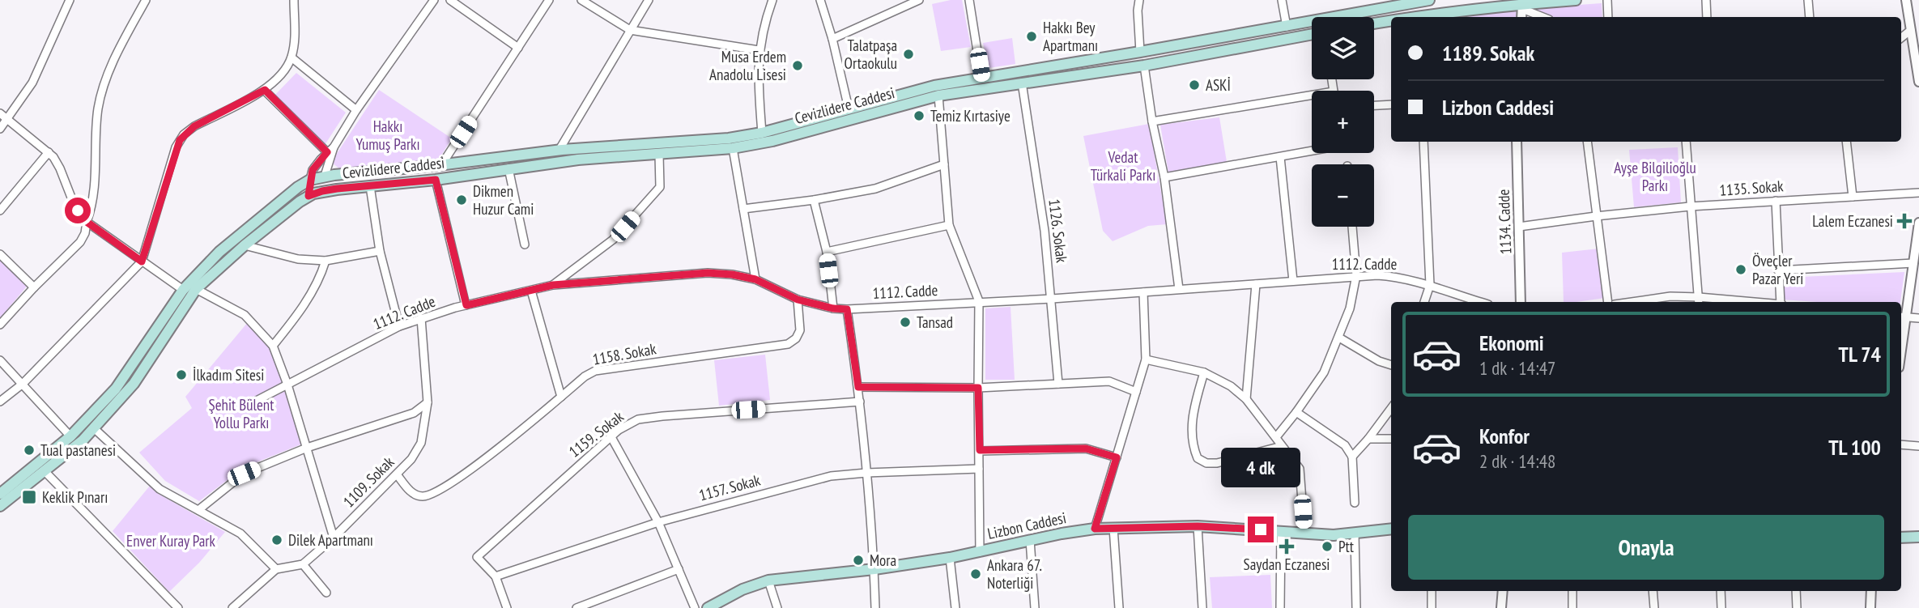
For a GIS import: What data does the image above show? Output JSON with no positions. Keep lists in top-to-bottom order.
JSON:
{
  "streets": {
    "main road": ["Cevizlidere Caddesi", "Lizbon Caddesi"],
    "street": [
      "1135. Sokak",
      "1134. Cadde",
      "1126. Sokak",
      "1112. Cadde",
      "1158. Sokak",
      "1159. Sokak",
      "1109. Sokak",
      "1157. Sokak"
    ]
  },
  "crossings": [
    ["Cevizlidere Caddesi", "1126. Sokak"],
    ["1135. Sokak", "1134. Cadde"],
    ["1126. Sokak", "1112. Cadde"],
    ["1112. Cadde", "1158. Sokak"],
    ["1112. Cadde", "1109. Sokak"],
    ["1158. Sokak", "1109. Sokak"],
    ["1159. Sokak", "1157. Sokak"]
  ],
  "parks": [
    "Hakkı Yumuş Parkı",
    "Vedat Türkali Parkı",
    "Ayşe Bilgilioğlu Parkı",
    "Şehit Bülent Yollu Parkı",
    "Enver Kuray Park"
  ],
  "places": {
    "other": [
      "Hakkı Bey Apartmanı",
      "Talatpaşa Ortaokulu",
      "Musa Erdem Anadolu Lisesi",
      "ASKİ",
      "Temiz Kırtasiye",
      "Dikmen Huzur Cami",
      "Öveçler Pazar Yeri",
      "Tansad",
      "İlkadım Sitesi",
      "Tual pastanesi",
      "Dilek Apartmanı",
      "Ptt",
      "Mora",
      "Ankara 67. Noterliği"
    ],
    "health": ["Lalem Eczanesi", "Saydan Eczanesi"],
    "transit": ["Keklik Pınarı"]
  },
  "page": {
    "map_buttons": ["+", "−"],
    "banner": ["1189. Sokak", "Lizbon Caddesi"],
    "list": [
      {
        "name": "Ekonomi",
        "note": "1 dk · 14:47",
        "value": "TL 74"
      },
      {
        "name": "Konfor",
        "note": "2 dk · 14:48",
        "value": "TL 100"
      }
    ],
    "bubble": "4 dk",
    "buttons": "Onayla"
  }
}
